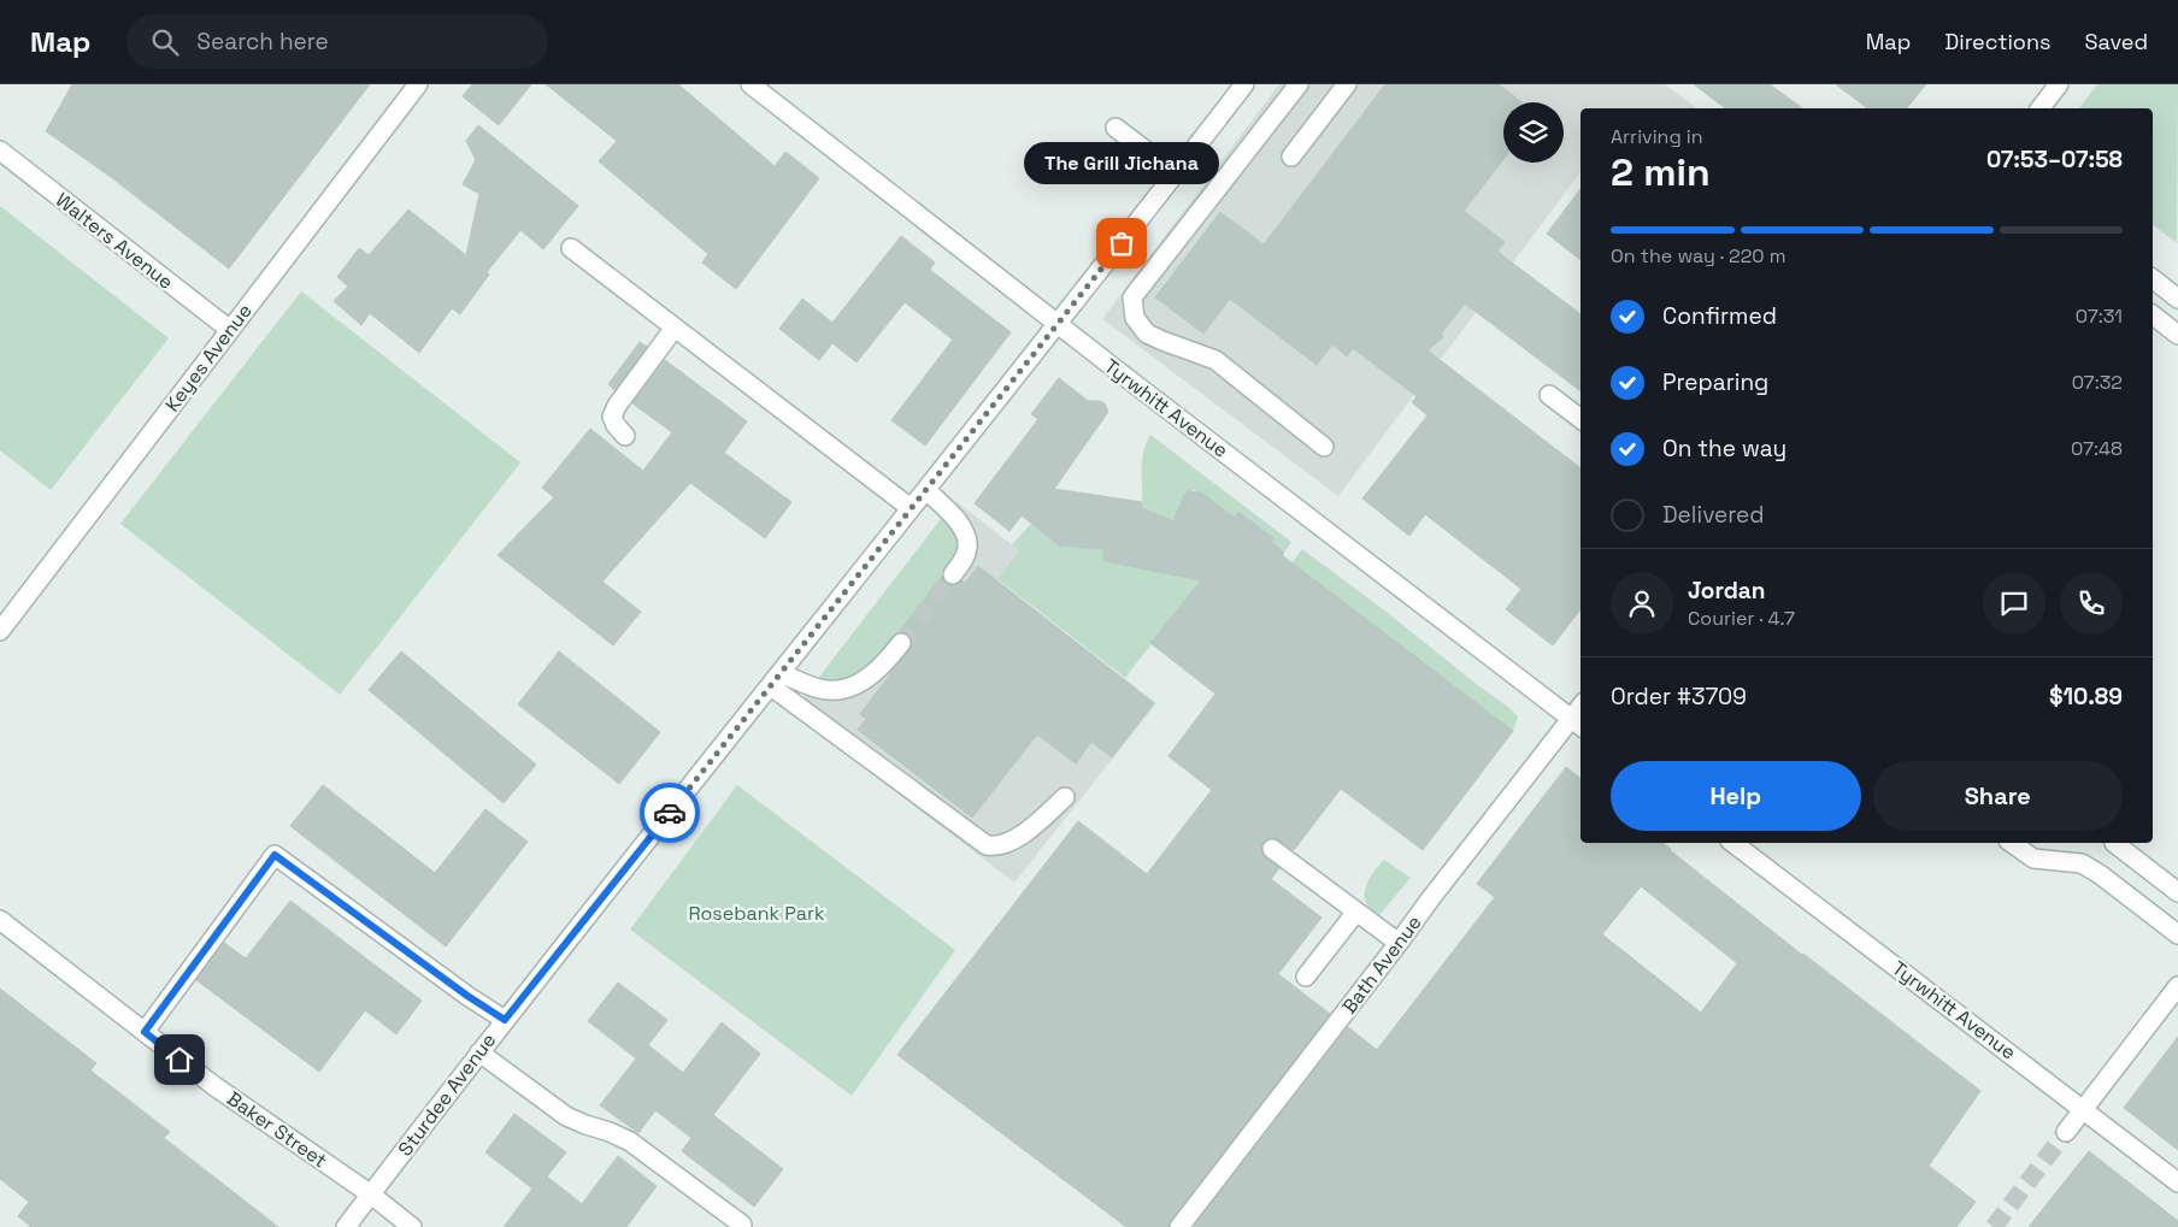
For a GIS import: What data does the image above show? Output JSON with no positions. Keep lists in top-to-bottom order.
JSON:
{
  "streets": {
    "street": [
      "Walters Avenue",
      "Keyes Avenue",
      "Tyrwhitt Avenue",
      "Bath Avenue",
      "Sturdee Avenue",
      "Baker Street"
    ]
  },
  "crossings": [
    ["Walters Avenue", "Keyes Avenue"],
    ["Tyrwhitt Avenue", "Bath Avenue"],
    ["Tyrwhitt Avenue", "Sturdee Avenue"],
    ["Sturdee Avenue", "Baker Street"]
  ],
  "parks": ["Rosebank Park"],
  "places": ["The Grill Jichana"],
  "page": {
    "header": "Map",
    "search": "Search here",
    "nav": ["Map", "Directions", "Saved"],
    "heading": ["2 min", "Arriving in", "07:53–07:58"],
    "panel": [
      "Jordan",
      "Courier · 4.7",
      "Order #3709",
      "$10.89"
    ],
    "bubble": "The Grill Jichana",
    "bar": "On the way · 220 m",
    "list": [
      ["Confirmed", "07:31"],
      ["Preparing", "07:32"],
      ["On the way", "07:48"],
      "Delivered"
    ],
    "buttons": ["Help", "Share"]
  }
}
